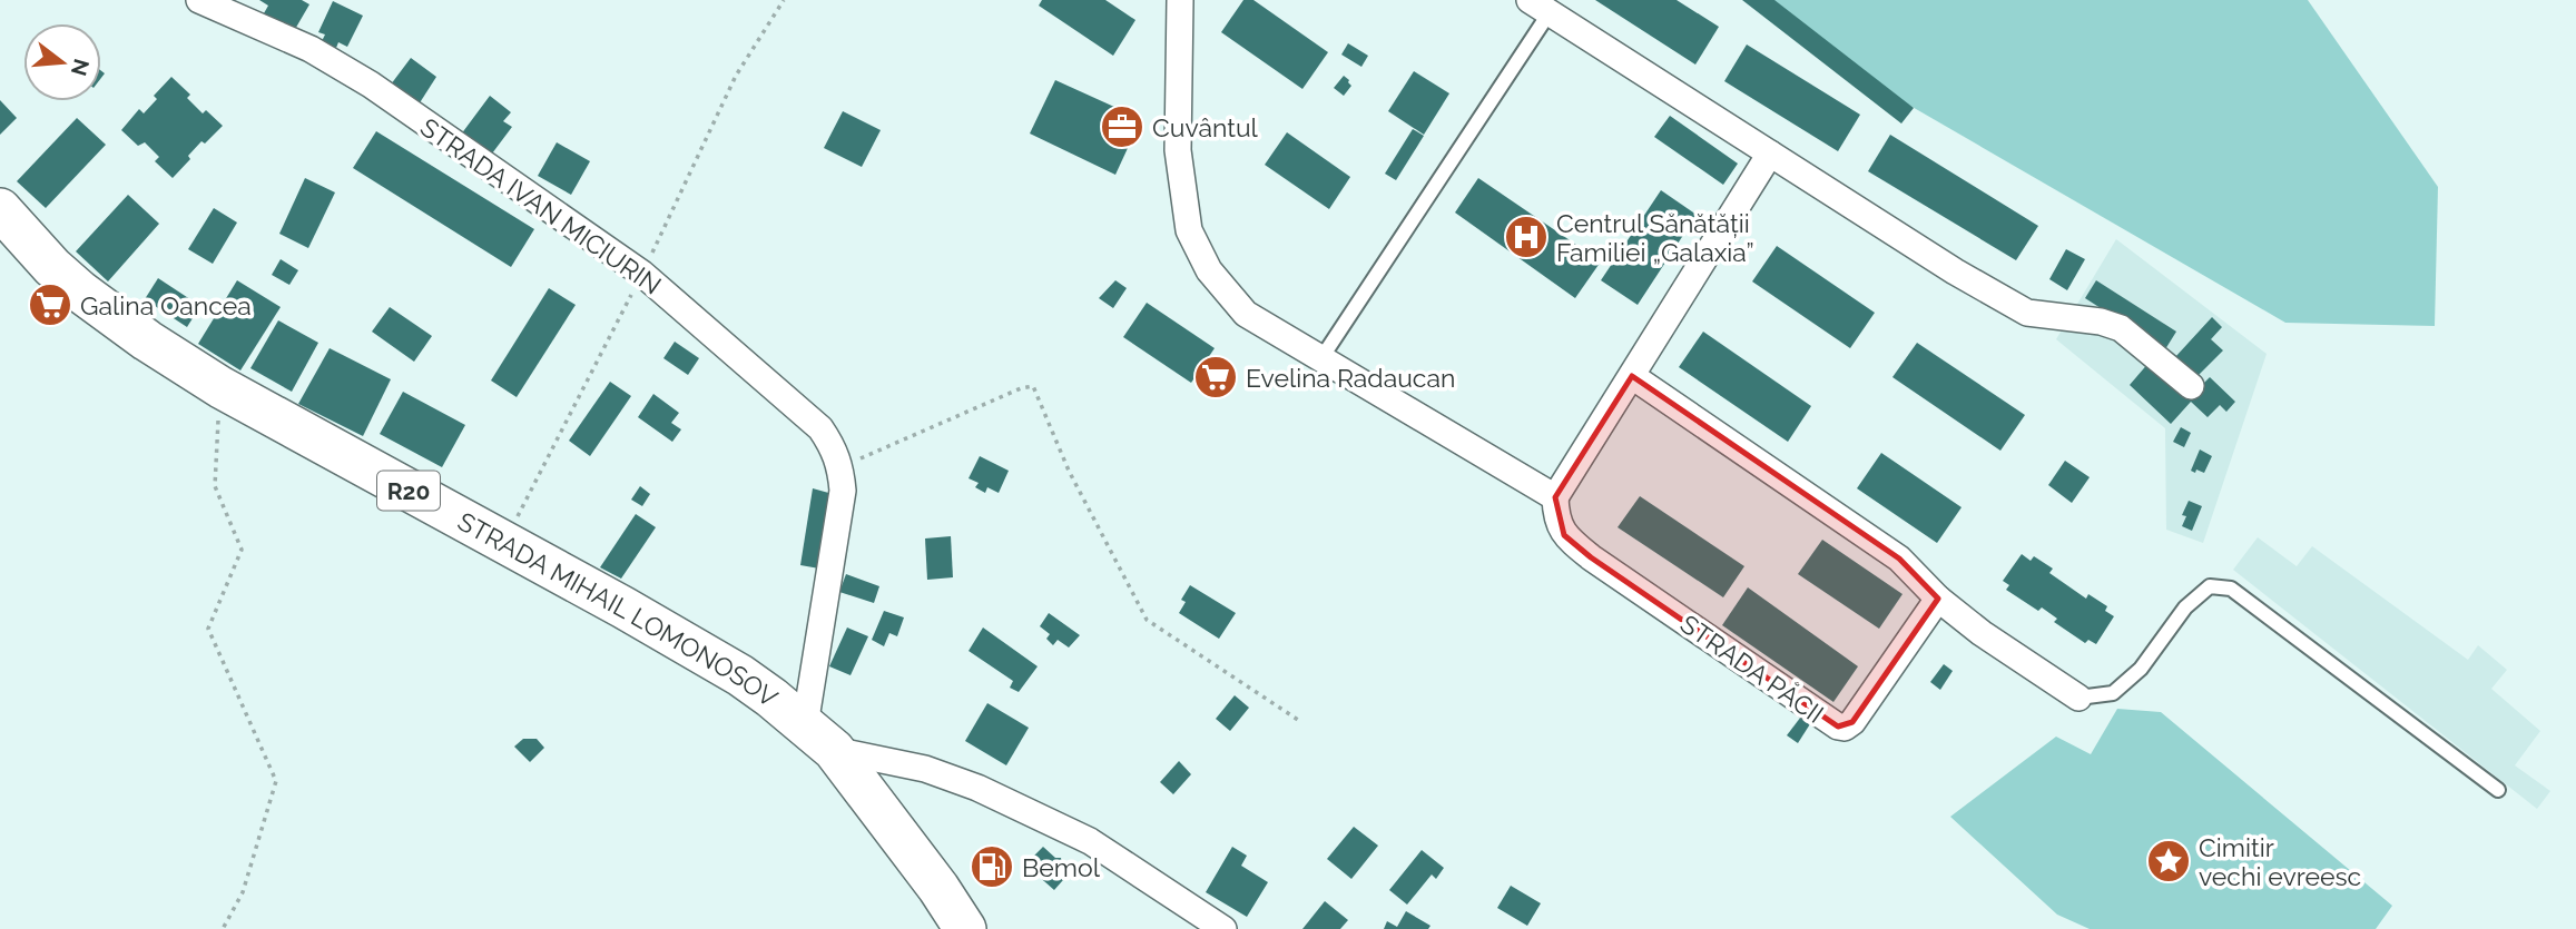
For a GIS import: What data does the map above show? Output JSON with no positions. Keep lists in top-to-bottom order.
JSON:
{
  "streets": {
    "main road": ["R20", "STRADA MIHAIL LOMONOSOV"],
    "street": ["STRADA IVAN MICIURIN", "STRADA PĂCII"]
  },
  "crossings": [
    ["STRADA IVAN MICIURIN", "R20"],
    ["STRADA IVAN MICIURIN", "STRADA MIHAIL LOMONOSOV"],
    ["R20", "STRADA MIHAIL LOMONOSOV"]
  ],
  "places": {
    "office": ["Cuvântul"],
    "hospital": ["Centrul Sănătății Familiei „Galaxia”"],
    "supermarket": ["Galina Oancea", "Evelina Radaucan"],
    "place": ["Cimitir vechi evreesc"],
    "fuel station": ["Bemol"]
  },
  "north": "right"
}
